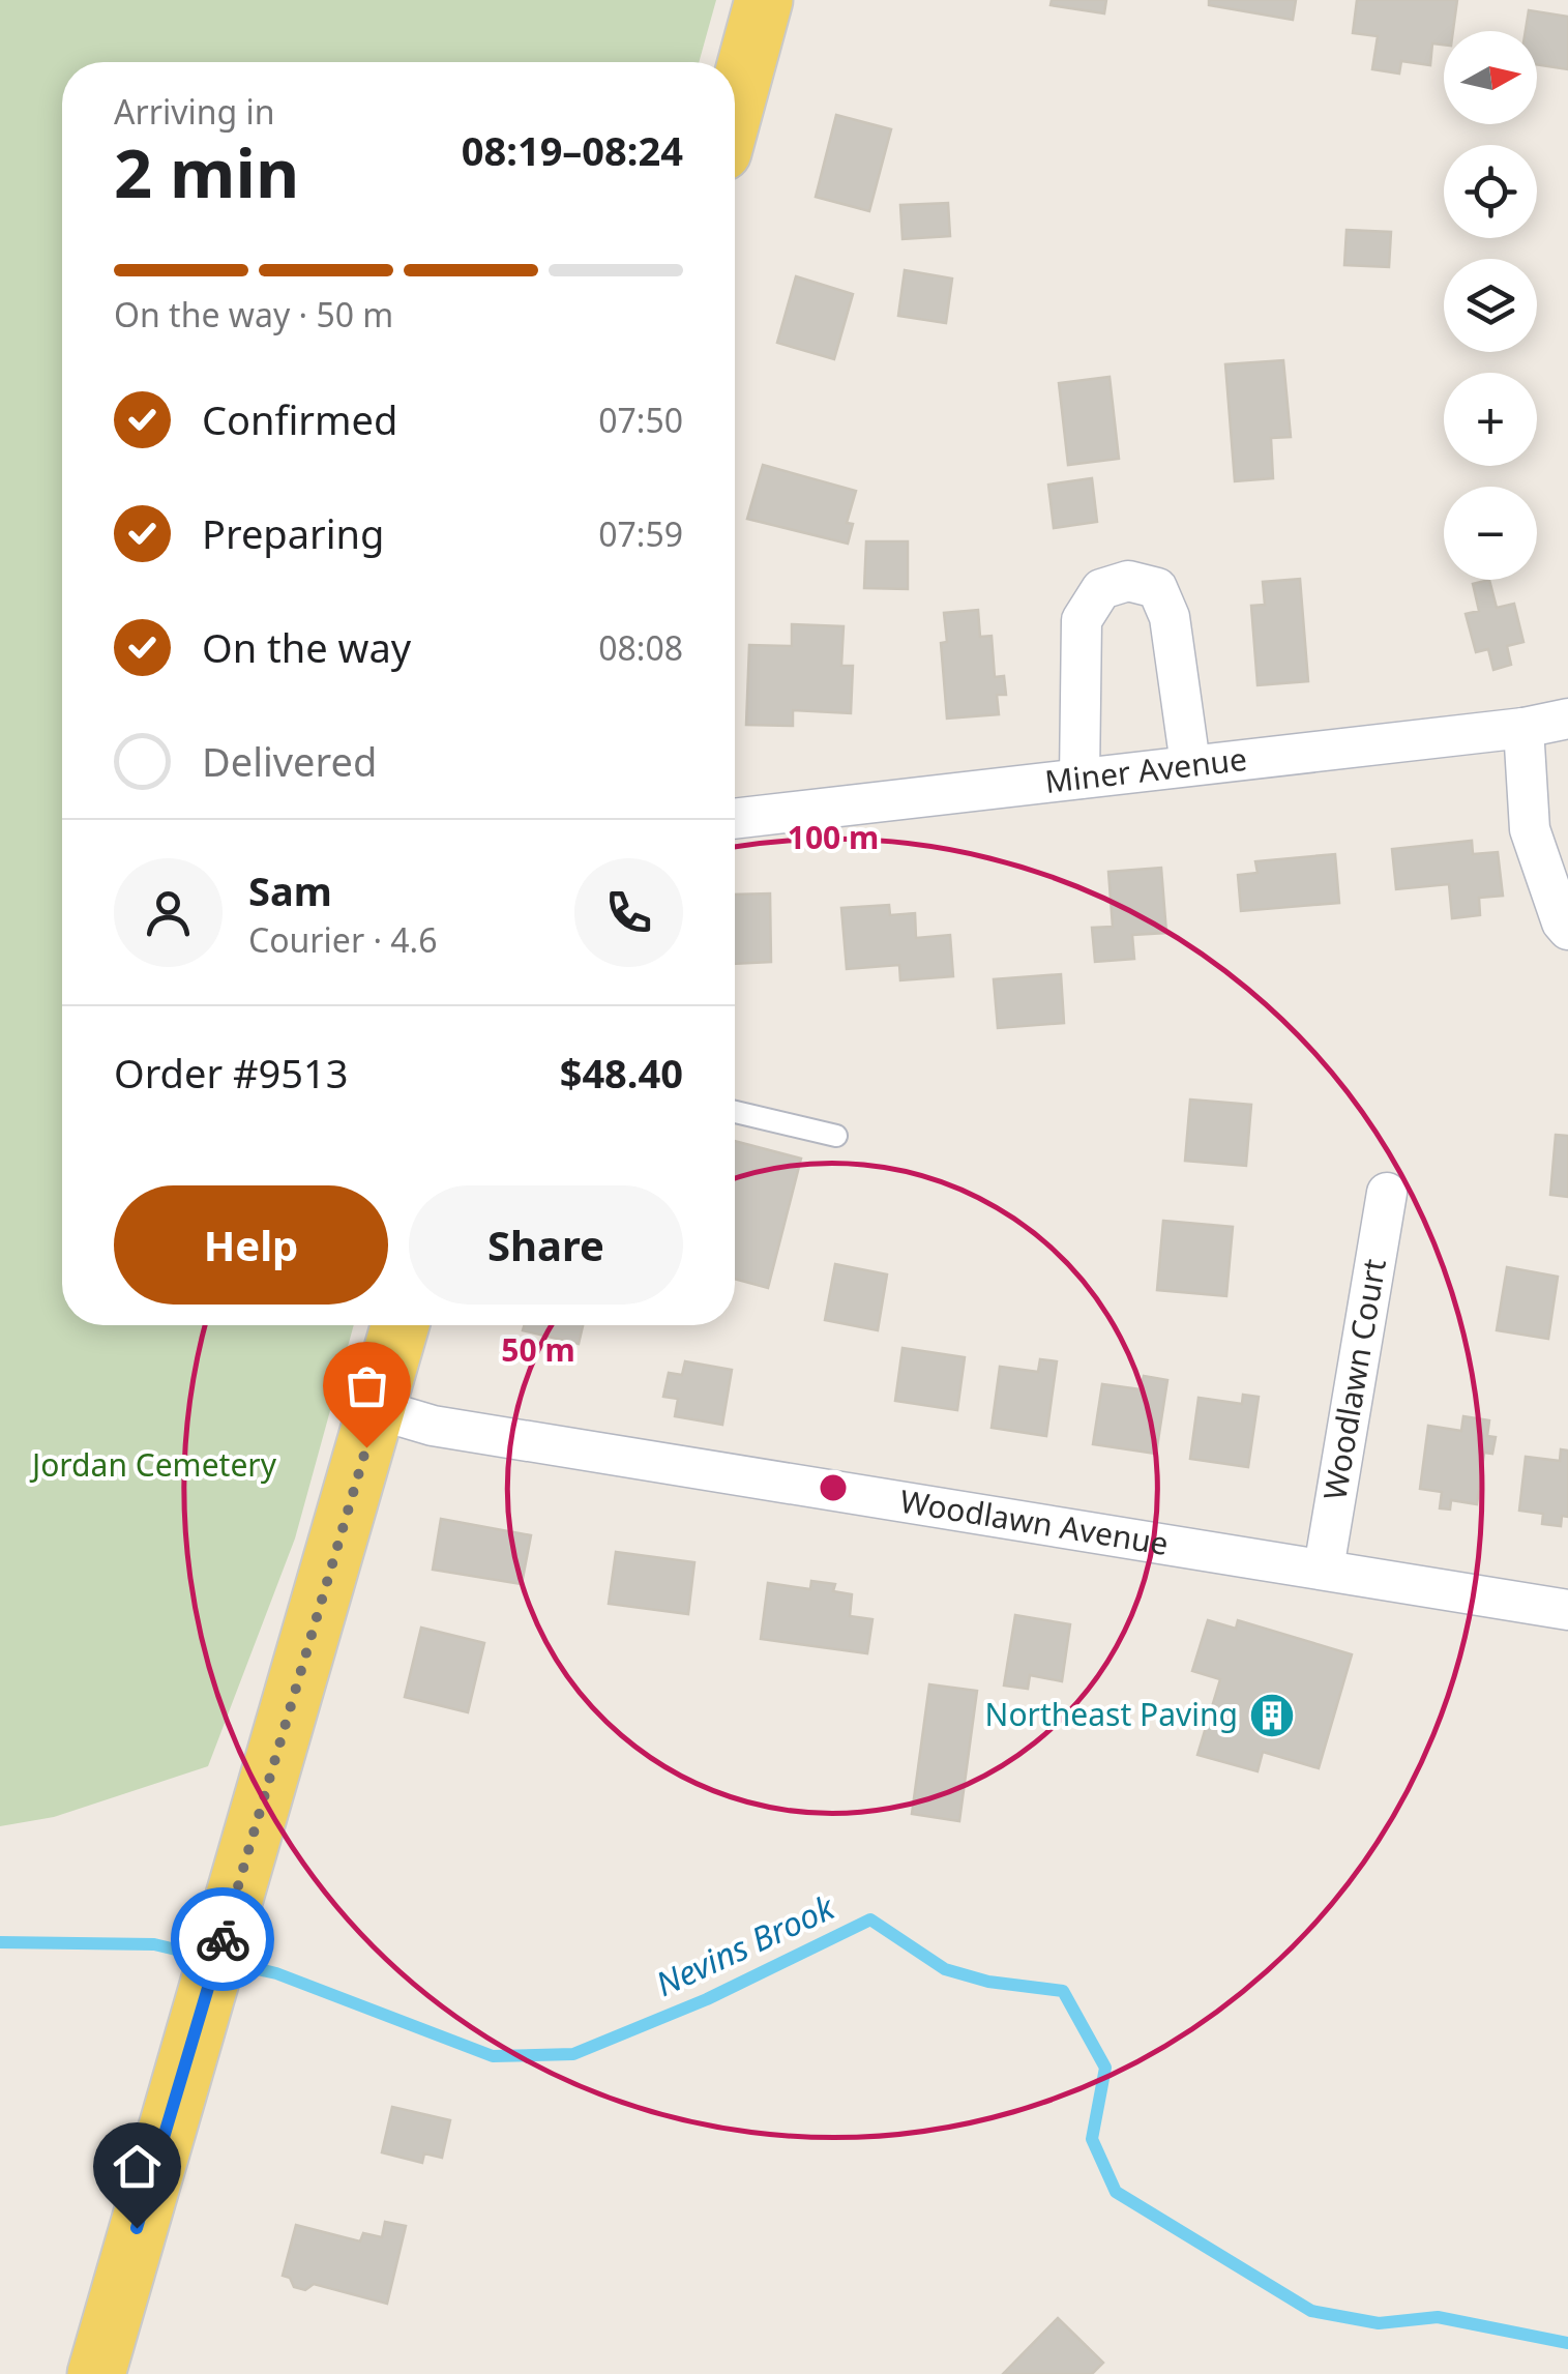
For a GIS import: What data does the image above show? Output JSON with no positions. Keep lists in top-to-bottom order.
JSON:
{
  "streets": {
    "street": ["Miner Avenue", "Woodlawn Court", "Woodlawn Avenue"]
  },
  "crossings": [
    ["Woodlawn Court", "Woodlawn Avenue"]
  ],
  "water": ["Nevins Brook"],
  "parks": ["Jordan Cemetery"],
  "places": {
    "building": ["Northeast Paving"]
  },
  "north": "right",
  "page": {
    "map_buttons": ["+", "−"],
    "heading": ["2 min", "Arriving in", "08:19–08:24"],
    "panel": [
      "Sam",
      "Courier · 4.6",
      "Order #9513",
      "$48.40"
    ],
    "bar": "On the way · 50 m",
    "list": [
      ["Confirmed", "07:50"],
      ["Preparing", "07:59"],
      ["On the way", "08:08"],
      "Delivered"
    ],
    "buttons": ["Help", "Share"]
  },
  "rings": ["100 m", "50 m"]
}
